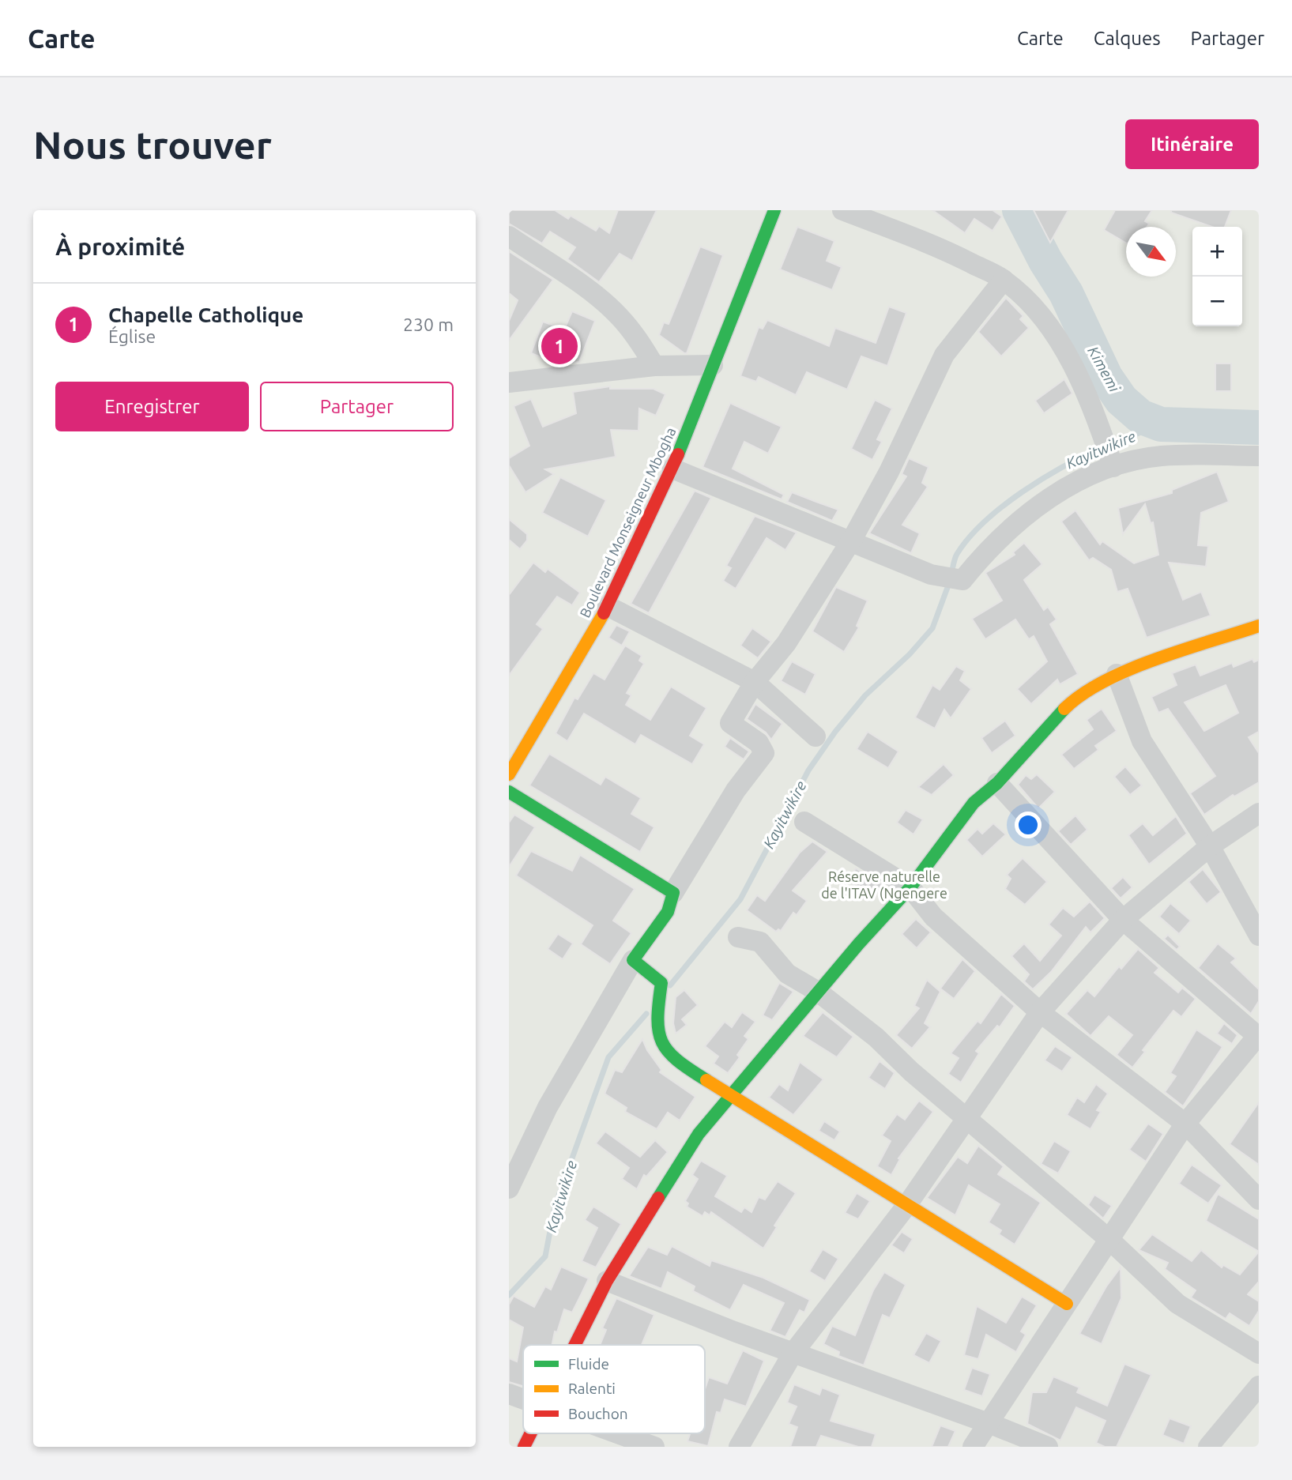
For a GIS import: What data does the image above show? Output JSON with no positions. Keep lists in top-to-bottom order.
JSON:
{
  "streets": {
    "street": ["Boulevard Monseigneur Mbogha"]
  },
  "water": ["Kimemi", "Kayitwikire"],
  "parks": ["Réserve naturelle de l'ITAV (Ngengere"],
  "legend": ["Fluide", "Ralenti", "Bouchon"],
  "north": "bottom right",
  "page": {
    "header": "Carte",
    "nav": ["Carte", "Calques", "Partager"],
    "buttons": [
      "Itinéraire",
      ["Enregistrer", "Partager"]
    ],
    "title": "Nous trouver",
    "heading": "À proximité",
    "map_buttons": ["+", "−"],
    "list": [
      {
        "mark": "1",
        "name": "Chapelle Catholique",
        "note": "Église",
        "value": "230 m"
      }
    ],
    "pins": "1"
  }
}
